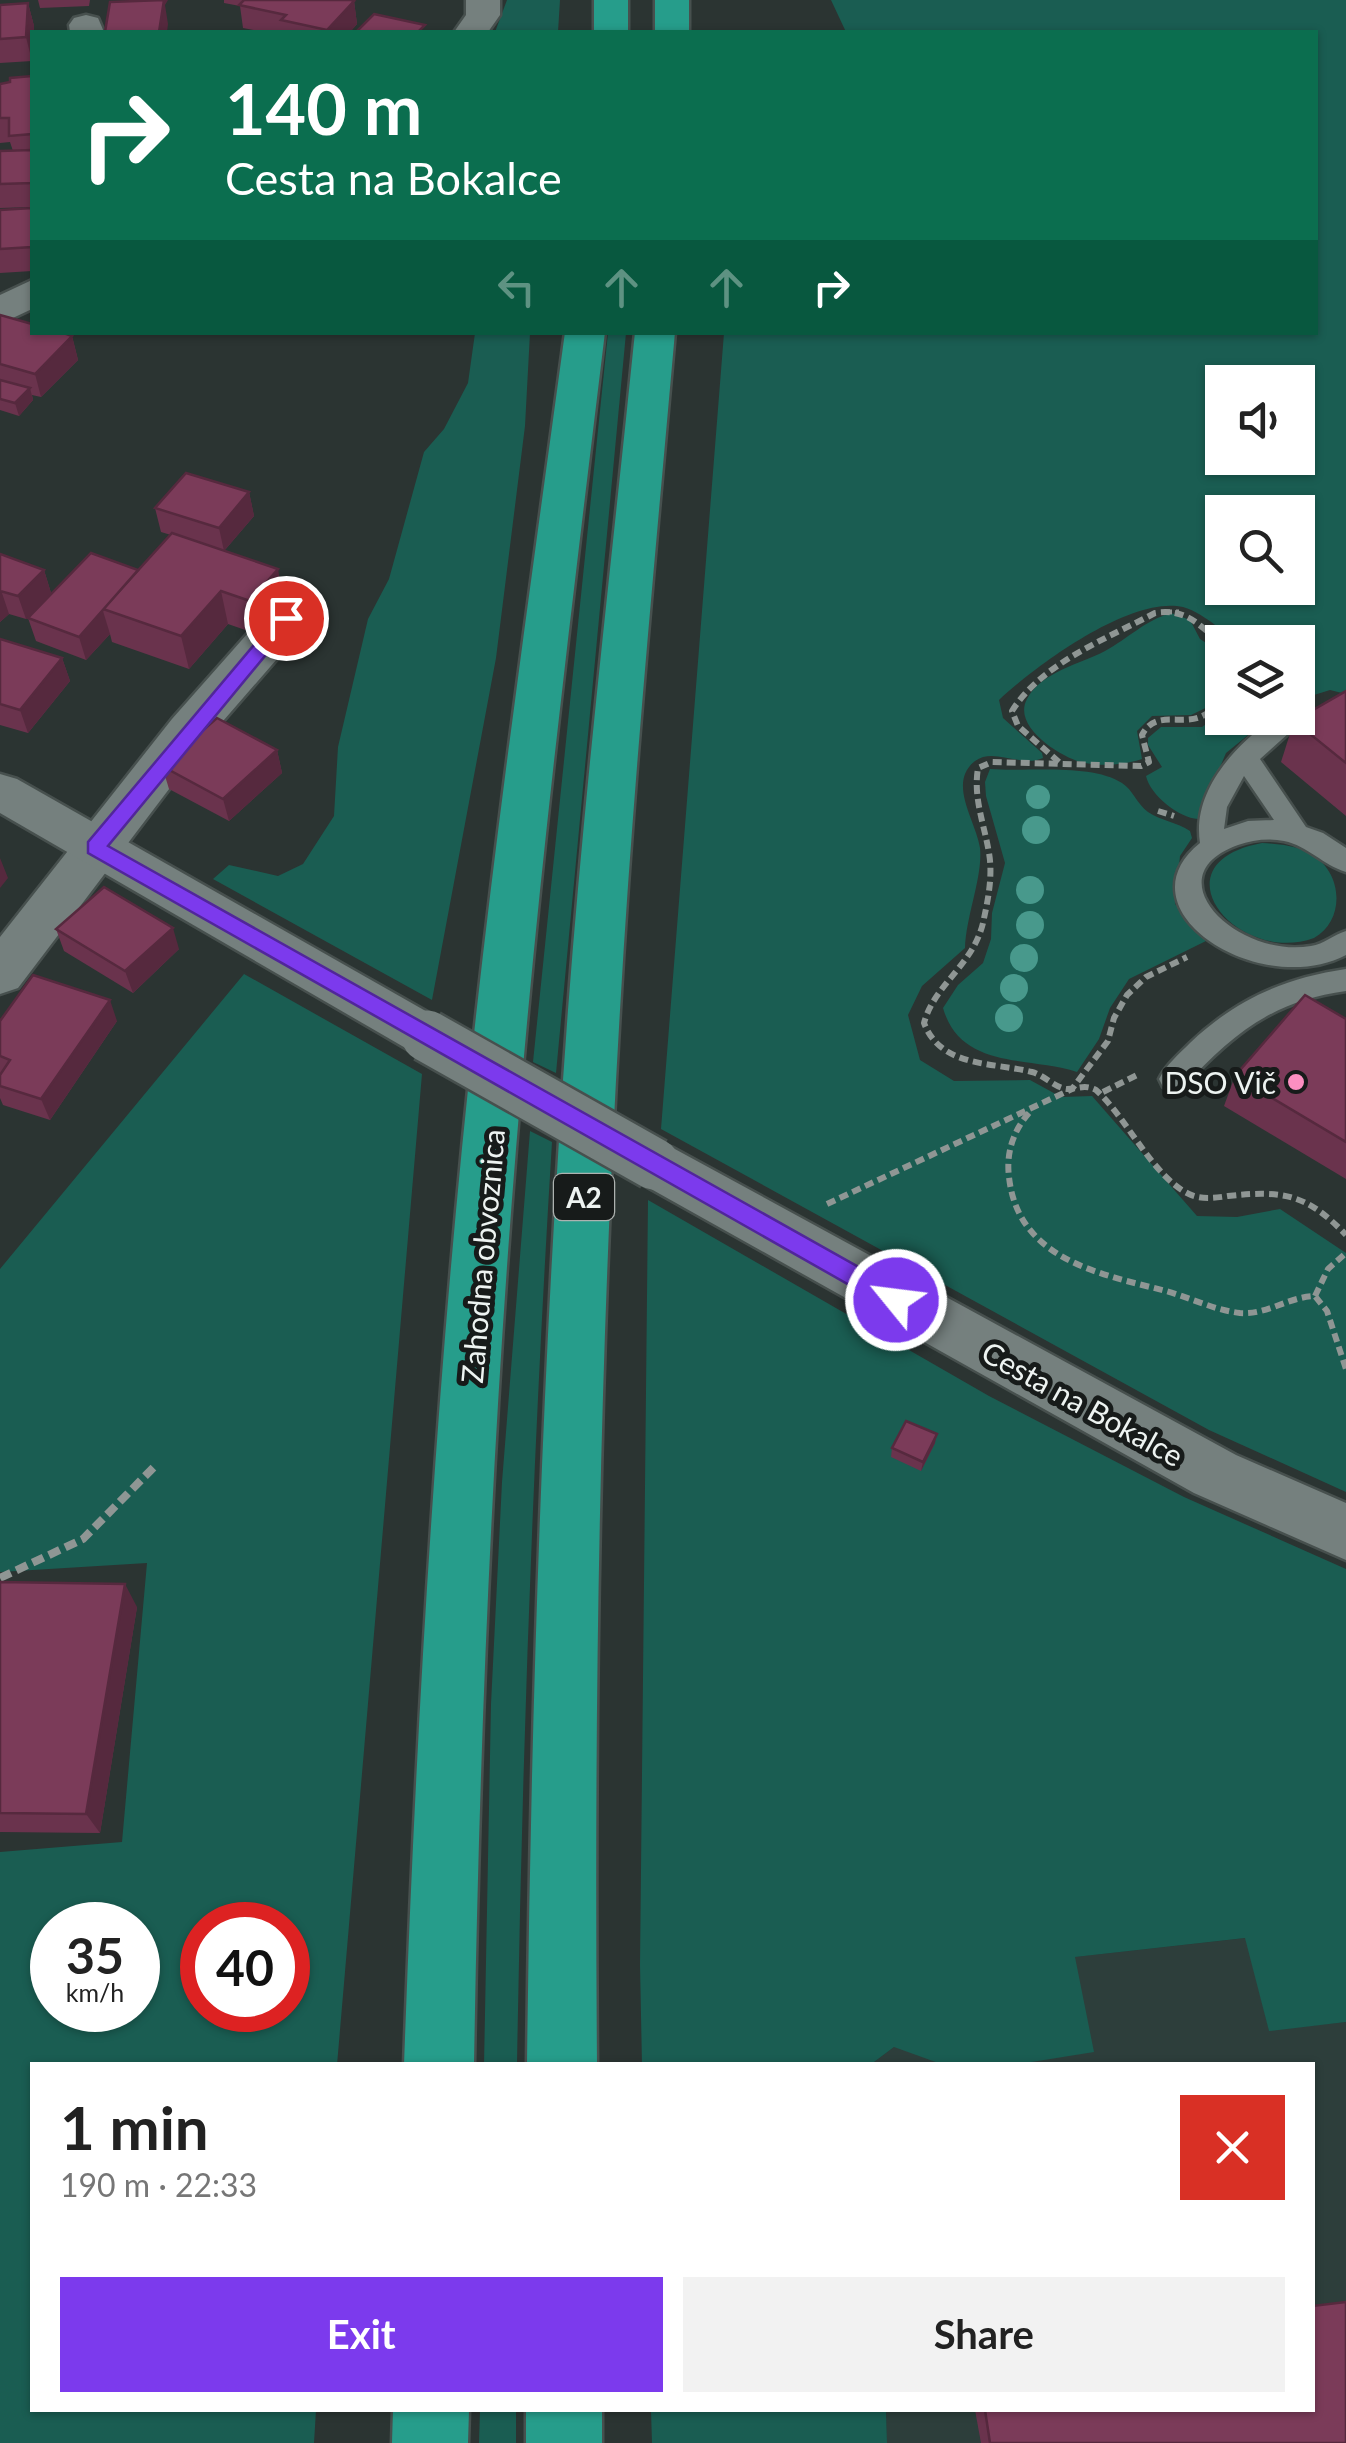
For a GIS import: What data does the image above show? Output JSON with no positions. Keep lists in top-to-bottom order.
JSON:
{
  "streets": {
    "highway": ["A2", "Zahodna obvoznica"],
    "street": ["Cesta na Bokalce"]
  },
  "places": ["DSO Vič"],
  "page": {
    "turn": ["140 m", "Cesta na Bokalce"],
    "speed": "35 km/h",
    "limit": "40",
    "heading": ["1 min", "190 m · 22:33"],
    "buttons": ["Exit", "Share"]
  }
}
